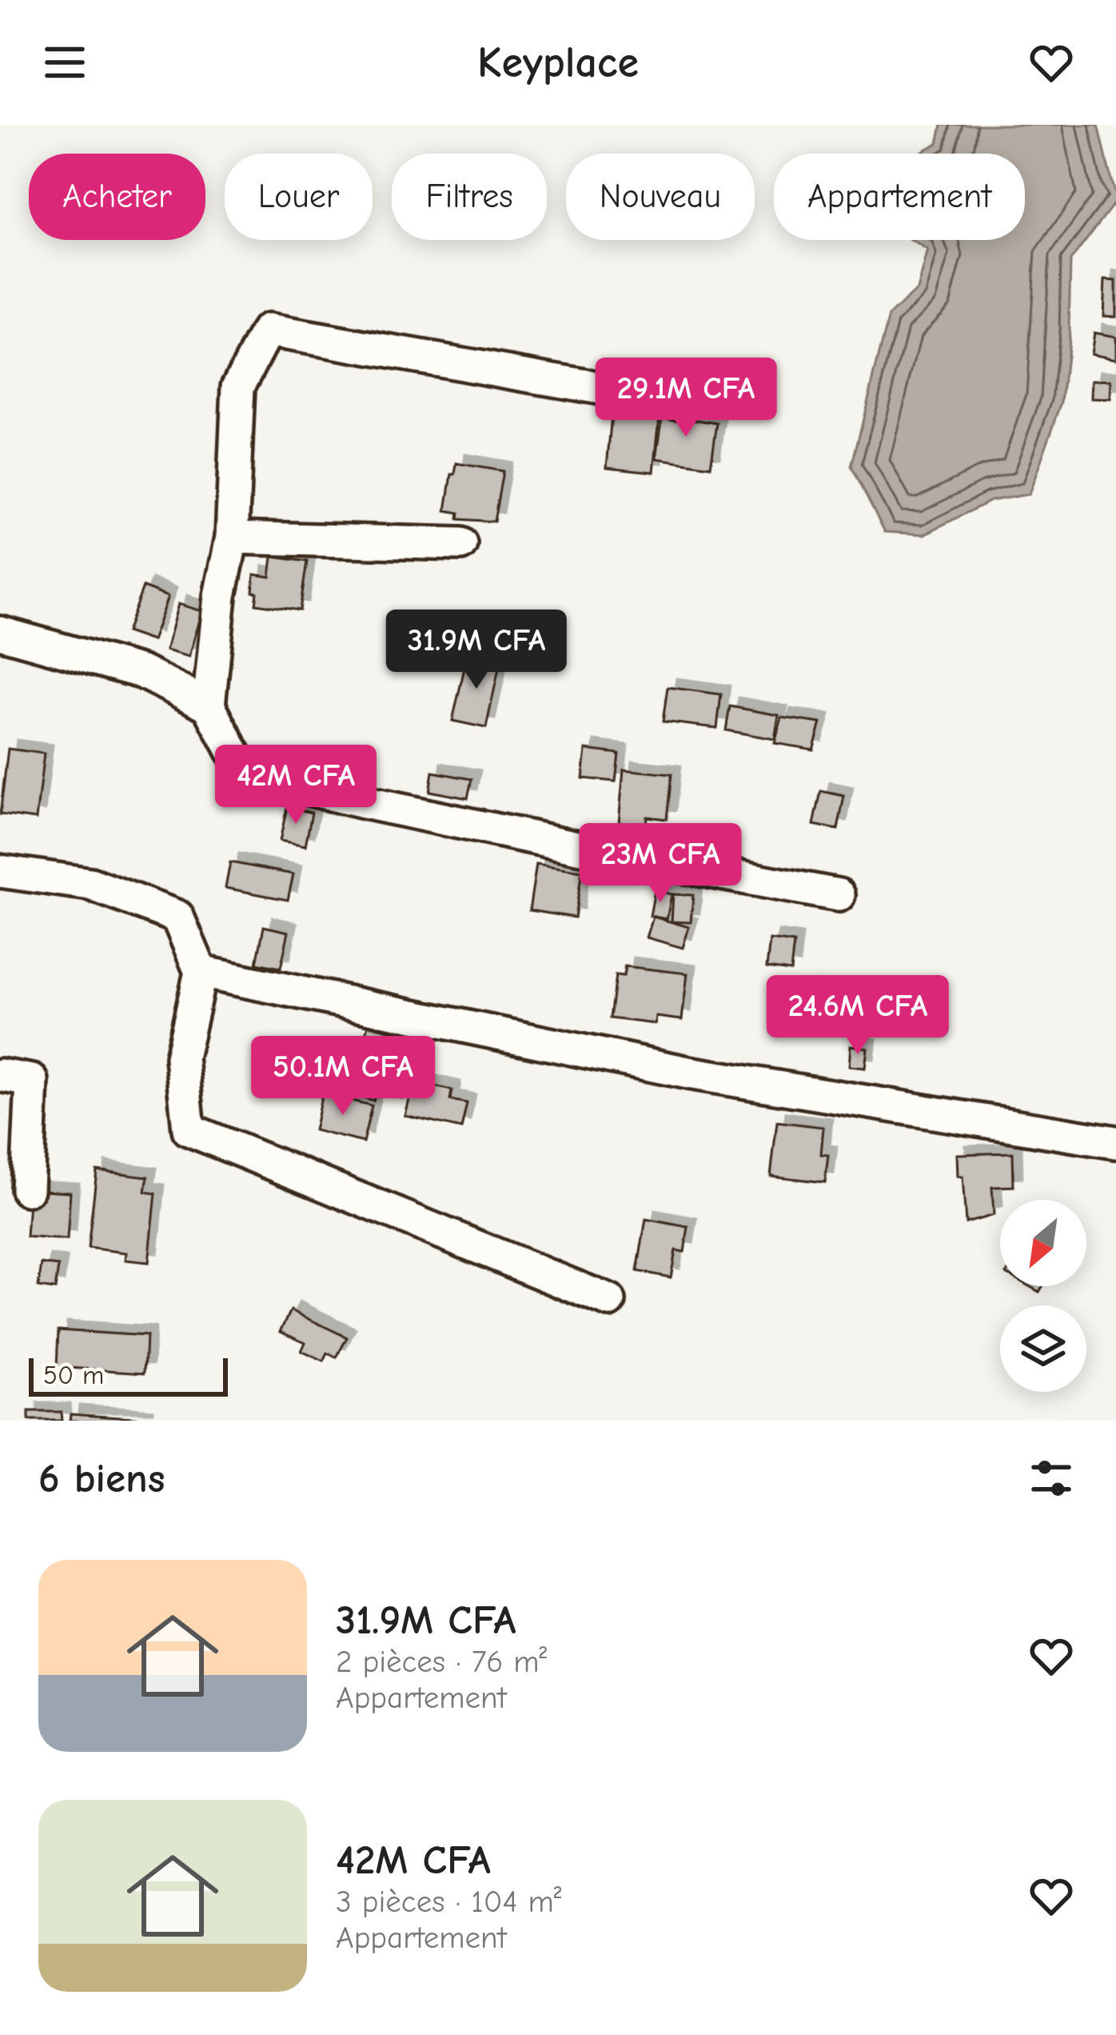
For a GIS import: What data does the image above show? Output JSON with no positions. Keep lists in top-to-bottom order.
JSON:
{
  "scale_bar": "50 m",
  "north": "bottom left",
  "page": {
    "header": "Keyplace",
    "chip": [
      "Acheter",
      "Louer",
      "Filtres",
      "Nouveau",
      "Appartement"
    ],
    "price": [
      "29.1M CFA",
      "31.9M CFA",
      "42M CFA",
      "23M CFA",
      "24.6M CFA",
      "50.1M CFA"
    ],
    "scale": "50 m",
    "heading": "6 biens",
    "list": [
      {
        "name": "31.9M CFA",
        "note": "2 pièces · 76 m² · Appartement"
      },
      {
        "name": "42M CFA",
        "note": "3 pièces · 104 m² · Appartement"
      }
    ]
  }
}
